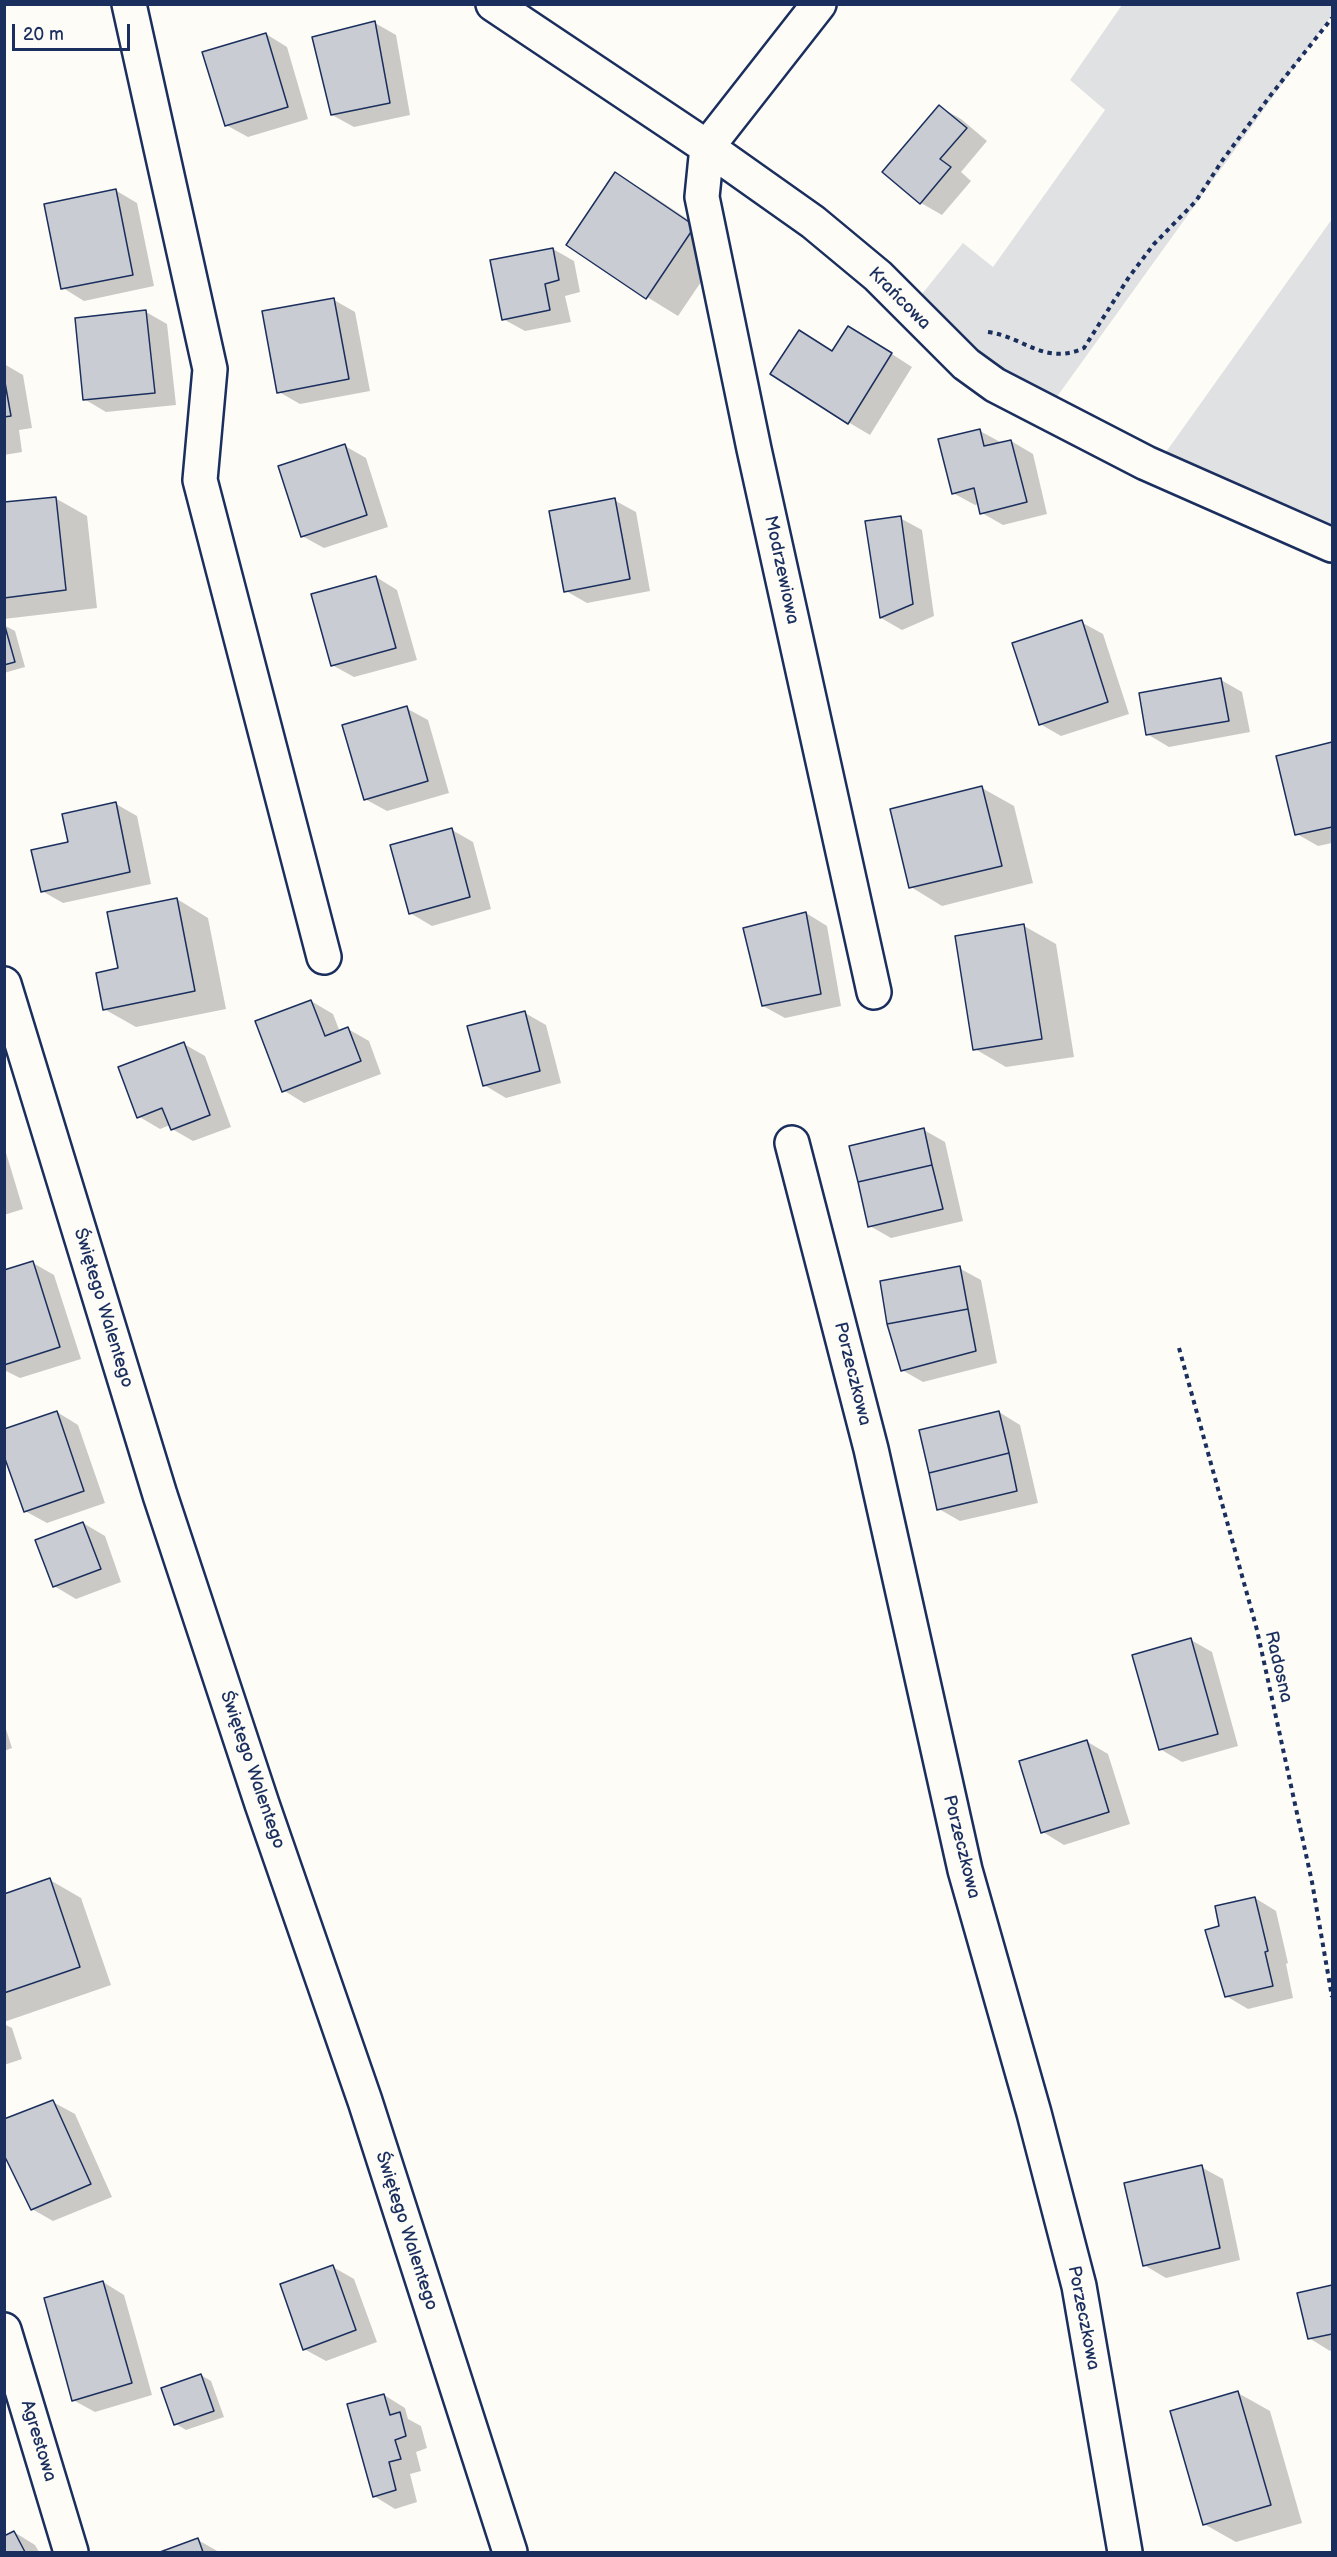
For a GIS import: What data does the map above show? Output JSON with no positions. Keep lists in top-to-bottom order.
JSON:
{
  "streets": {
    "street": [
      "Krańcowa",
      "Modrzewiowa",
      "Świętego Walentego",
      "Porzeczkowa",
      "Agrestowa"
    ],
    "path": ["Radosna"]
  },
  "crossings": [
    ["Krańcowa", "Modrzewiowa"]
  ],
  "scale_bar": "20 m"
}
